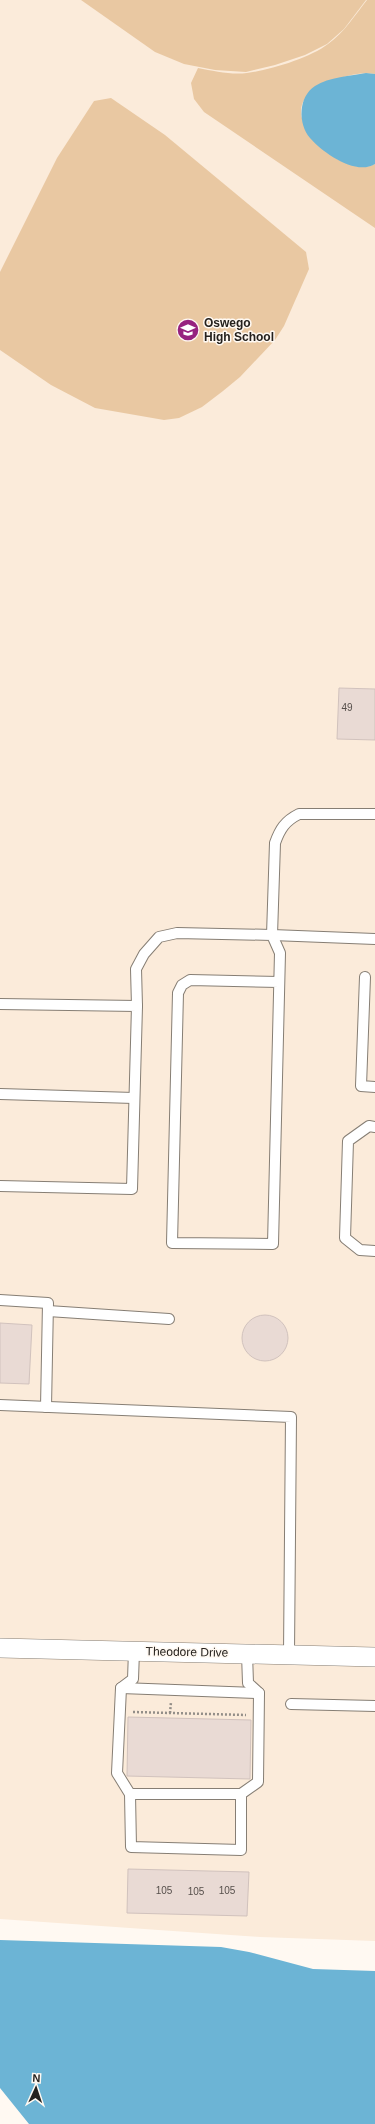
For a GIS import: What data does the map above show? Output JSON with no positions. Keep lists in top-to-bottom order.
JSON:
{
  "streets": {
    "street": ["Theodore Drive"]
  },
  "places": {
    "school or university": ["Oswego High School"]
  },
  "house_numbers": [
    "49",
    "105",
    "105",
    "105"
  ],
  "north": "top"
}
